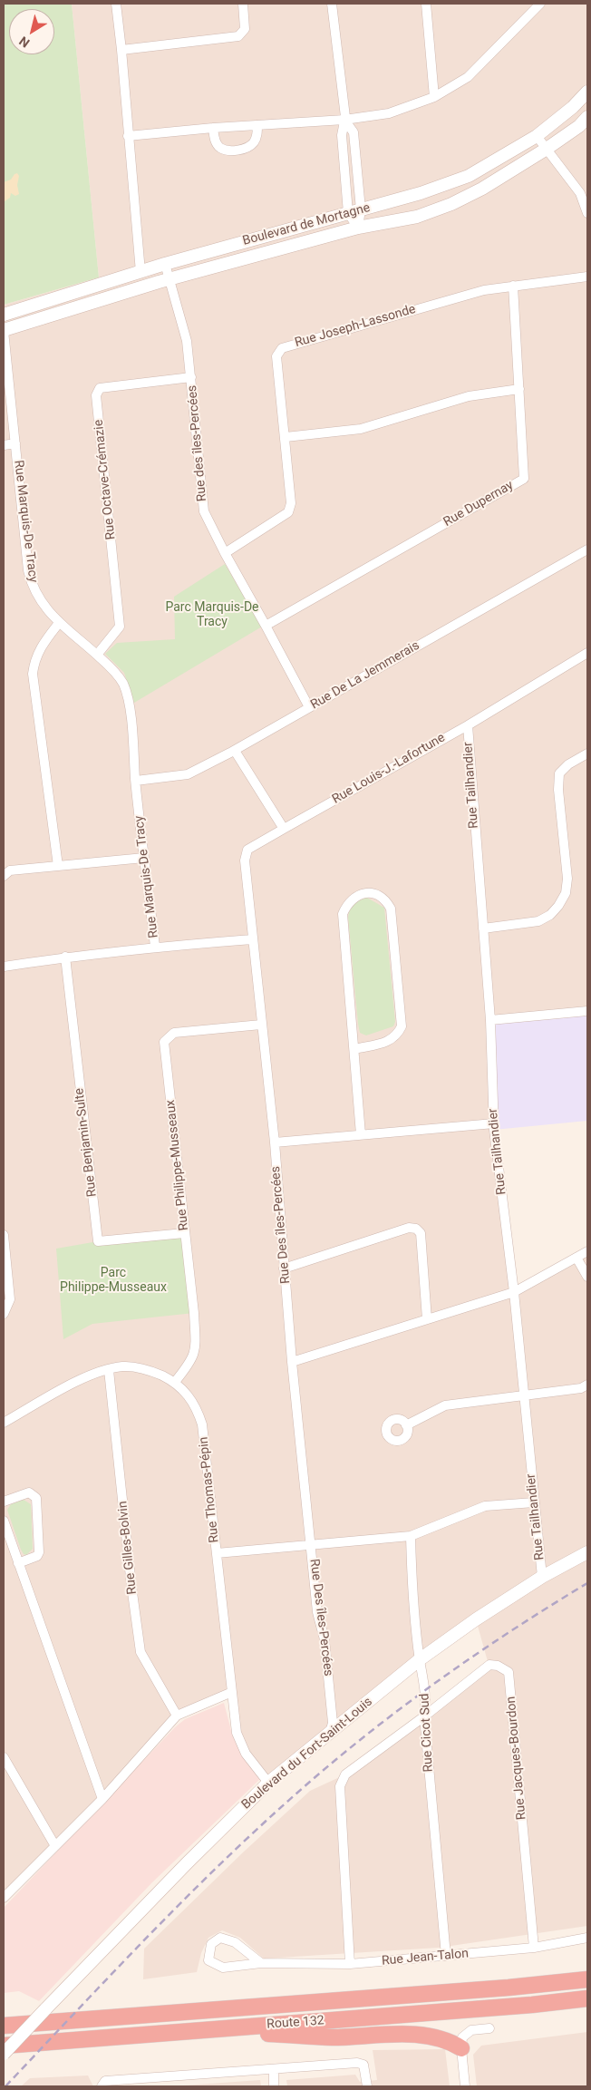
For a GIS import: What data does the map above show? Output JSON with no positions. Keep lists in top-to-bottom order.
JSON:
{
  "streets": {
    "highway": ["Route 132"],
    "main road": ["Boulevard de Mortagne", "Boulevard du Fort-Saint-Louis"],
    "street": [
      "Rue Joseph-Lassonde",
      "Rue des îles-Percées",
      "Rue Octave-Crémazie",
      "Rue Dupernay",
      "Rue Marquis-De Tracy",
      "Rue De La Jemmerais",
      "Rue Louis-J.-Lafortune",
      "Rue Tailhandier",
      "Rue Benjamin-Sulte",
      "Rue Philippe-Musseaux",
      "Rue Des îles-Percées",
      "Rue Thomas-Pépin",
      "Rue Gilles-Bolvin",
      "Rue Cicot Sud",
      "Rue Jacques-Bourdon",
      "Rue Jean-Talon"
    ]
  },
  "crossings": [
    ["Boulevard de Mortagne", "Rue des îles-Percées"],
    ["Boulevard de Mortagne", "Rue Marquis-De Tracy"],
    ["Rue Joseph-Lassonde", "Rue des îles-Percées"],
    ["Rue Joseph-Lassonde", "Rue Dupernay"],
    ["Rue des îles-Percées", "Rue Octave-Crémazie"],
    ["Rue des îles-Percées", "Rue Dupernay"],
    ["Rue des îles-Percées", "Rue De La Jemmerais"],
    ["Rue Octave-Crémazie", "Rue Marquis-De Tracy"],
    ["Rue Marquis-De Tracy", "Rue De La Jemmerais"],
    ["Rue Louis-J.-Lafortune", "Rue Tailhandier"],
    ["Rue Louis-J.-Lafortune", "Rue Des îles-Percées"],
    ["Rue Tailhandier", "Boulevard du Fort-Saint-Louis"],
    ["Rue Benjamin-Sulte", "Rue Philippe-Musseaux"],
    ["Rue Philippe-Musseaux", "Rue Des îles-Percées"],
    ["Rue Philippe-Musseaux", "Rue Thomas-Pépin"],
    ["Rue Des îles-Percées", "Boulevard du Fort-Saint-Louis"],
    ["Rue Thomas-Pépin", "Rue Gilles-Bolvin"],
    ["Rue Thomas-Pépin", "Boulevard du Fort-Saint-Louis"],
    ["Rue Cicot Sud", "Boulevard du Fort-Saint-Louis"],
    ["Rue Cicot Sud", "Rue Jacques-Bourdon"],
    ["Rue Cicot Sud", "Rue Jean-Talon"],
    ["Rue Jacques-Bourdon", "Rue Jean-Talon"]
  ],
  "parks": ["Parc Marquis-De Tracy", "Parc Philippe-Musseaux"],
  "north": "bottom left"
}
